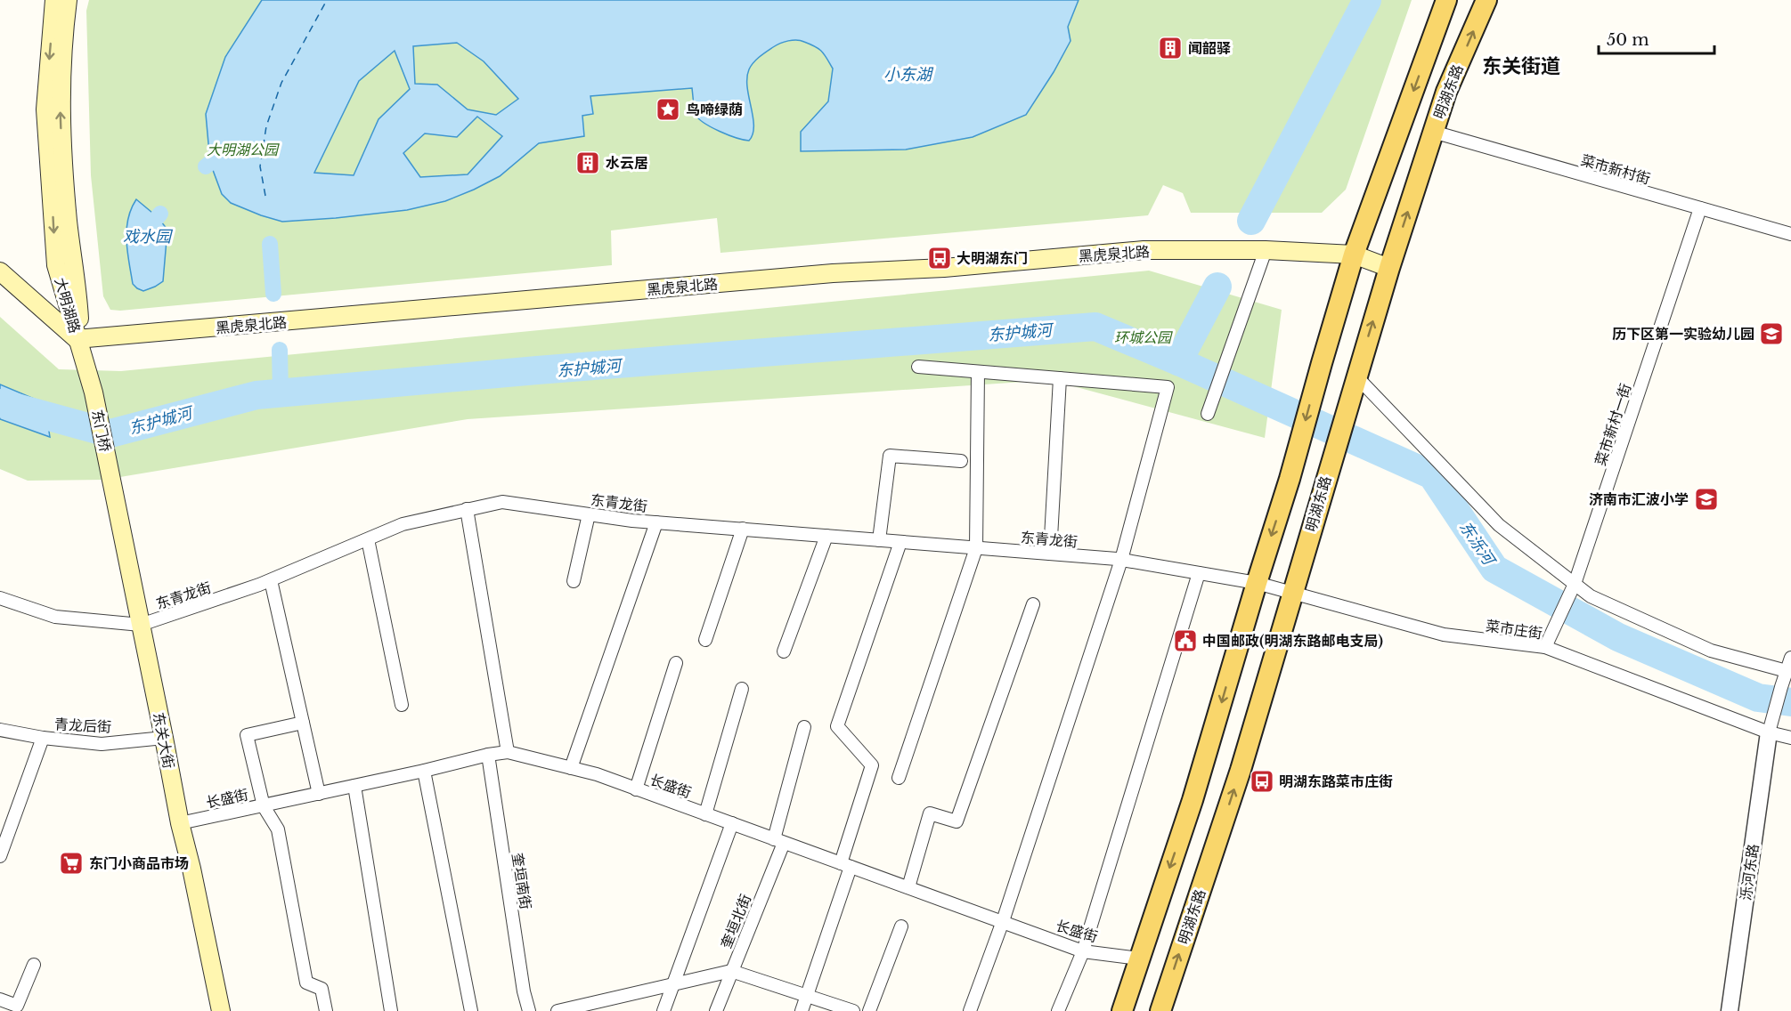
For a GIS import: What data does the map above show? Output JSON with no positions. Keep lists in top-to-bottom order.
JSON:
{
  "streets": {
    "main road": [
      "明湖东路",
      "黑虎泉北路",
      "大明湖路",
      "东门桥",
      "东关大街"
    ],
    "street": [
      "菜市新村街",
      "菜市新村一街",
      "东青龙街",
      "菜市庄街",
      "青龙后街",
      "长盛街",
      "泺河东路",
      "奎垣南街",
      "奎垣北街"
    ]
  },
  "crossings": [
    ["明湖东路", "菜市新村街"],
    ["明湖东路", "黑虎泉北路"],
    ["明湖东路", "菜市庄街"],
    ["菜市新村街", "菜市新村一街"],
    ["黑虎泉北路", "大明湖路"],
    ["黑虎泉北路", "东门桥"],
    ["大明湖路", "东门桥"],
    ["菜市新村一街", "菜市庄街"],
    ["东门桥", "东关大街"],
    ["东青龙街", "菜市庄街"],
    ["东青龙街", "东关大街"],
    ["菜市庄街", "泺河东路"],
    ["青龙后街", "东关大街"],
    ["东关大街", "长盛街"],
    ["长盛街", "奎垣南街"],
    ["长盛街", "奎垣北街"]
  ],
  "districts": ["东关街道"],
  "water": [
    "小东湖",
    "戏水园",
    "东护城河",
    "东泺河"
  ],
  "parks": ["大明湖公园", "环城公园"],
  "places": {
    "building": ["闻韶驿", "水云居"],
    "place": ["鸟啼绿荫"],
    "bus stop": ["大明湖东门", "明湖东路菜市庄街"],
    "school or university": ["历下区第一实验幼儿园", "济南市汇波小学"],
    "public building": ["中国邮政(明湖东路邮电支局)"],
    "supermarket": ["东门小商品市场"]
  },
  "scale_bar": "50 m"
}
